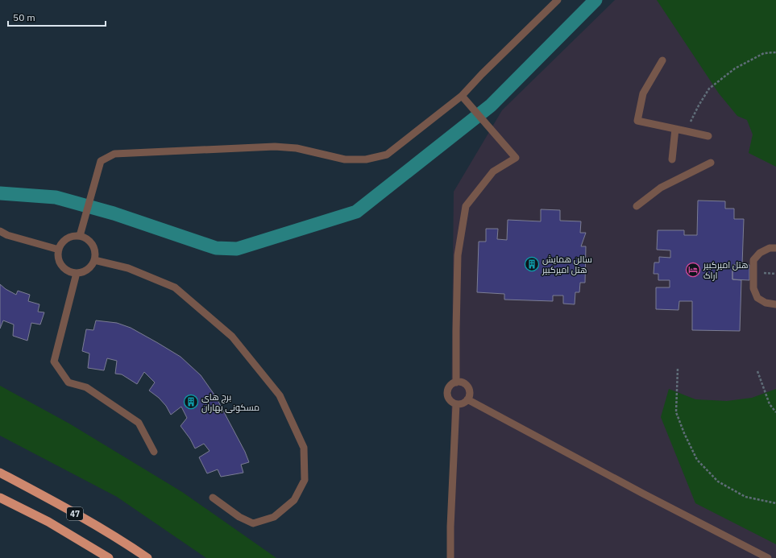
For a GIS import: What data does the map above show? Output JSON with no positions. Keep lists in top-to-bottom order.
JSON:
{
  "streets": {
    "highway": ["47"]
  },
  "places": {
    "building": ["سالن همایش هتل امیرکبیر", "برج های مسکونی بهاران"],
    "hotel": ["هتل امیرکبیر اراک"]
  },
  "scale_bar": "50 m"
}
